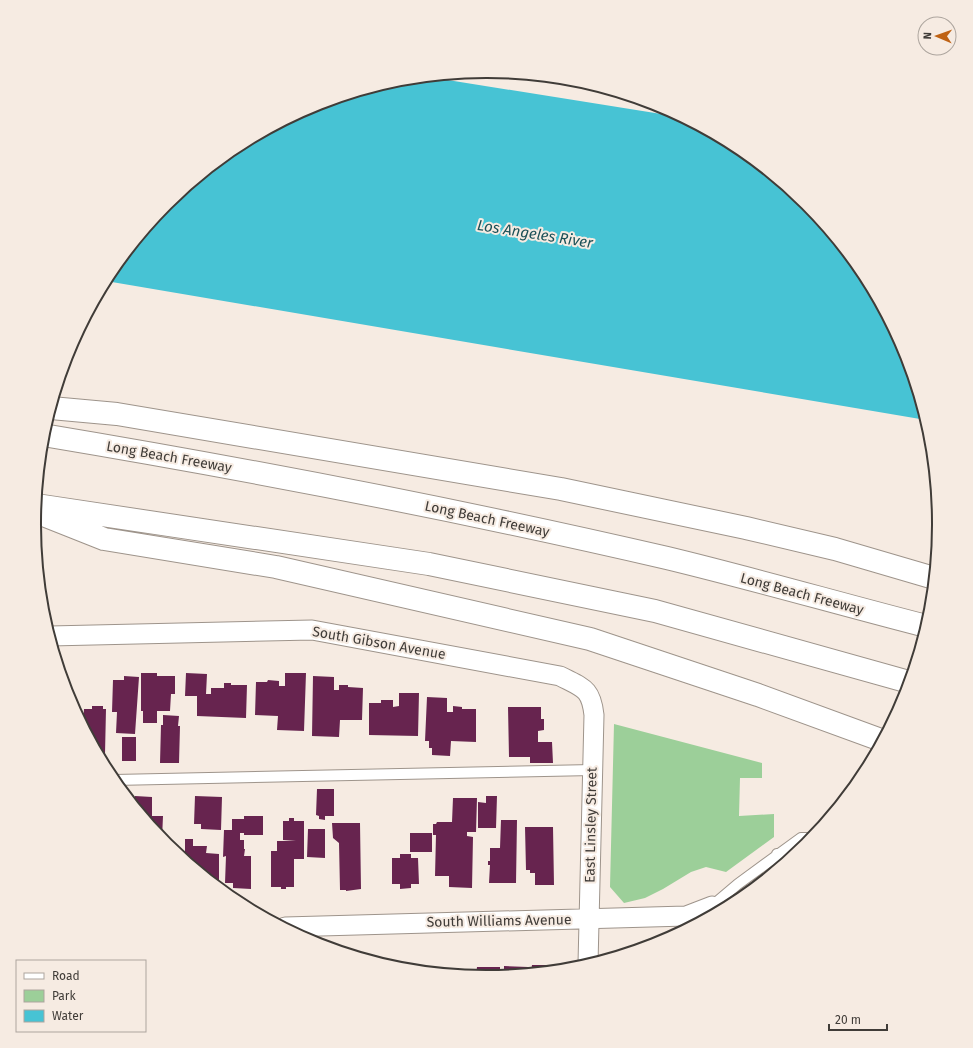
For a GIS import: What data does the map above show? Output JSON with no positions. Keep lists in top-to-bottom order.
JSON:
{
  "streets": {
    "highway": ["Long Beach Freeway"],
    "street": ["South Gibson Avenue", "East Linsley Street", "South Williams Avenue"]
  },
  "crossings": [
    ["South Gibson Avenue", "East Linsley Street"],
    ["East Linsley Street", "South Williams Avenue"]
  ],
  "water": ["Los Angeles River"],
  "legend": ["Road", "Park", "Water"],
  "scale_bar": "20 m",
  "north": "left"
}
